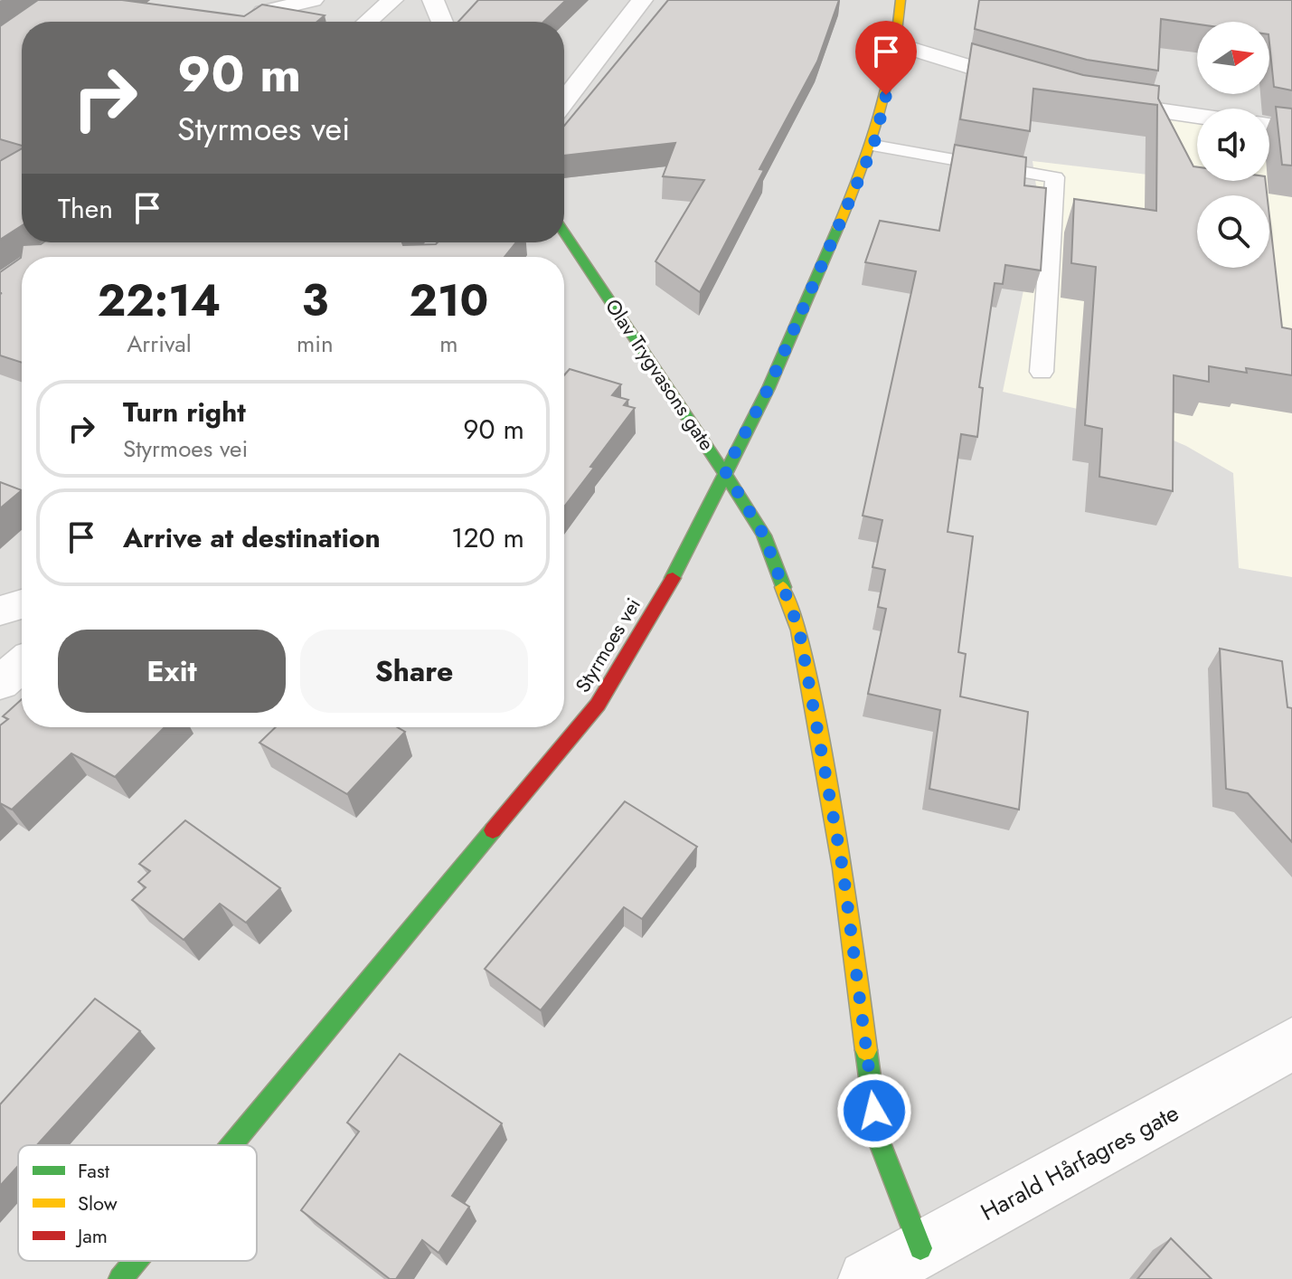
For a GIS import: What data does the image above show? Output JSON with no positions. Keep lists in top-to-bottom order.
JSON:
{
  "streets": {
    "main road": ["Olav Trygvasons gate", "Styrmoes vei"],
    "street": ["Harald Hårfagres gate"]
  },
  "crossings": [
    ["Olav Trygvasons gate", "Styrmoes vei"],
    ["Olav Trygvasons gate", "Harald Hårfagres gate"]
  ],
  "legend": ["Fast", "Slow", "Jam"],
  "north": "right",
  "page": {
    "turn": ["90 m", "Styrmoes vei"],
    "then": "Then",
    "eta": [
      "22:14",
      "Arrival",
      "3",
      "min",
      "210",
      "m"
    ],
    "list": [
      {
        "name": "Turn right",
        "note": "Styrmoes vei",
        "value": "90 m"
      },
      {
        "name": "Arrive at destination",
        "value": "120 m"
      }
    ],
    "buttons": ["Exit", "Share"]
  }
}
